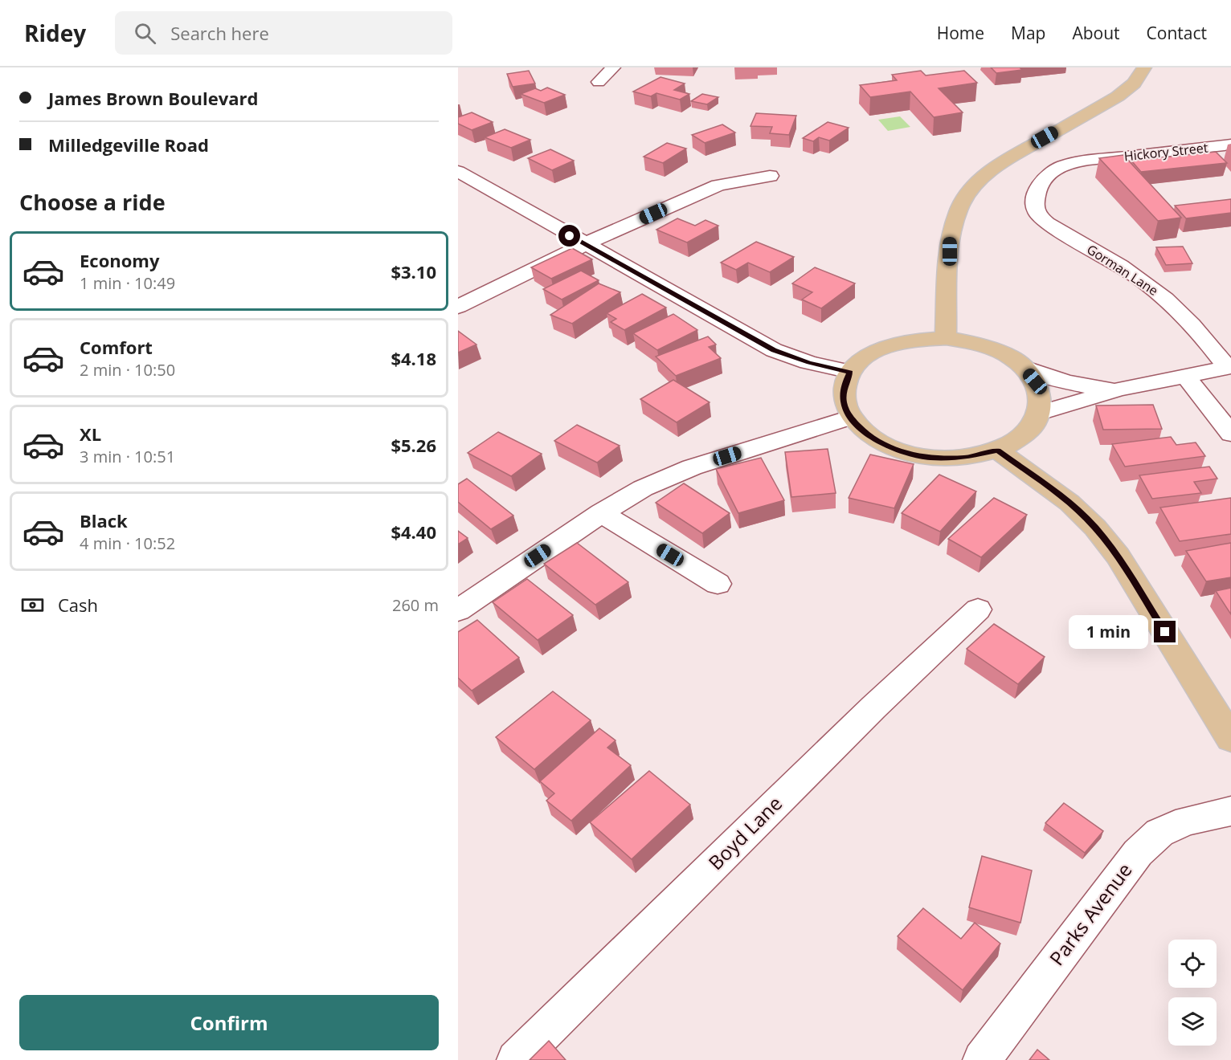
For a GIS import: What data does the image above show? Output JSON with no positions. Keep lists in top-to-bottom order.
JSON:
{
  "streets": {
    "street": [
      "Hickory Street",
      "Gorman Lane",
      "Boyd Lane",
      "Parks Avenue"
    ]
  },
  "crossings": [
    ["Hickory Street", "Gorman Lane"]
  ],
  "page": {
    "header": "Ridey",
    "search": "Search here",
    "nav": [
      "Home",
      "Map",
      "About",
      "Contact"
    ],
    "banner": ["James Brown Boulevard", "Milledgeville Road"],
    "heading": "Choose a ride",
    "list": [
      {
        "name": "Economy",
        "note": "1 min · 10:49",
        "value": "$3.10"
      },
      {
        "name": "Comfort",
        "note": "2 min · 10:50",
        "value": "$4.18"
      },
      {
        "name": "XL",
        "note": "3 min · 10:51",
        "value": "$5.26"
      },
      {
        "name": "Black",
        "note": "4 min · 10:52",
        "value": "$4.40"
      }
    ],
    "pay": ["Cash", "260 m"],
    "bubble": "1 min",
    "buttons": "Confirm"
  }
}
